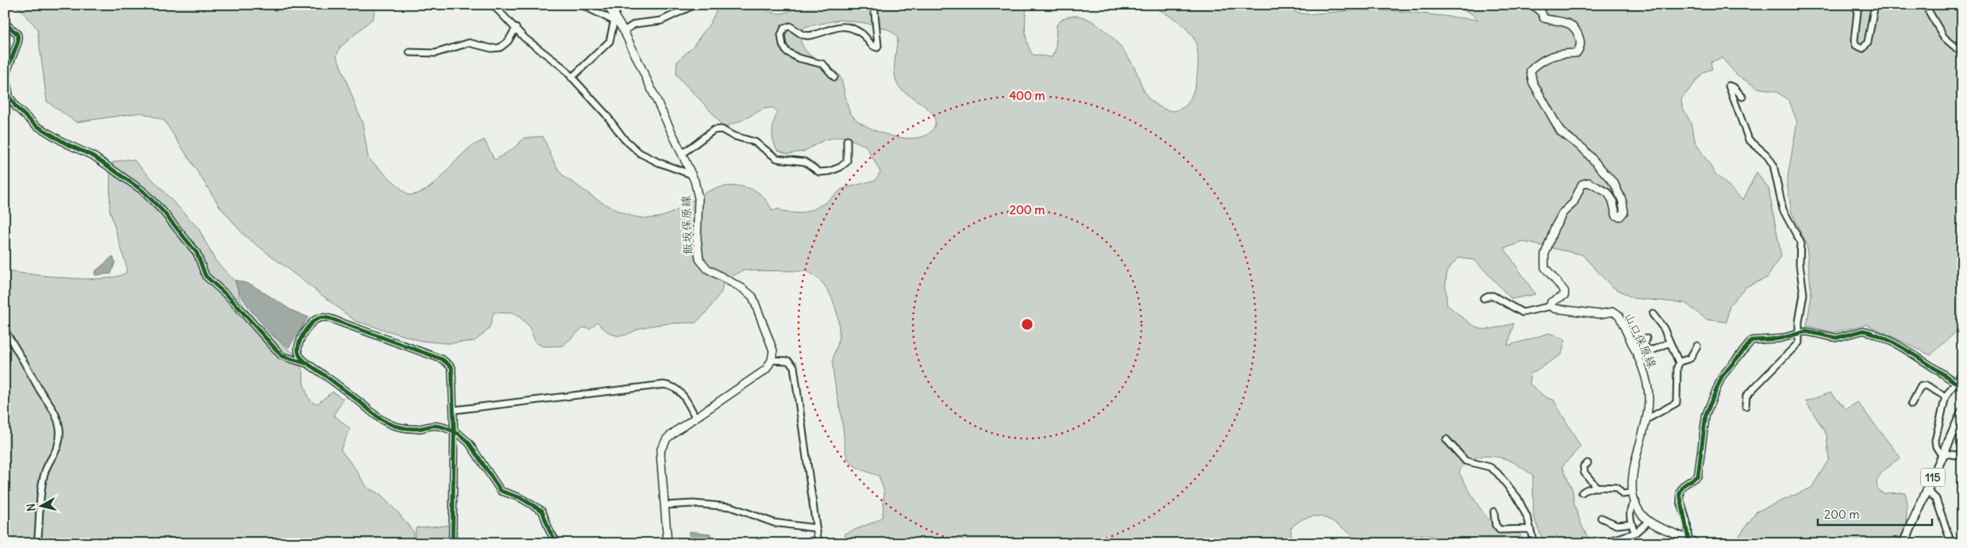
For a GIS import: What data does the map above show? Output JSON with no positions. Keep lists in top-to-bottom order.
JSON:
{
  "streets": {
    "highway": ["115"],
    "main road": ["飯坂保原線", "山口保原線"]
  },
  "scale_bar": "200 m",
  "north": "left",
  "rings": ["400 m", "200 m"]
}
